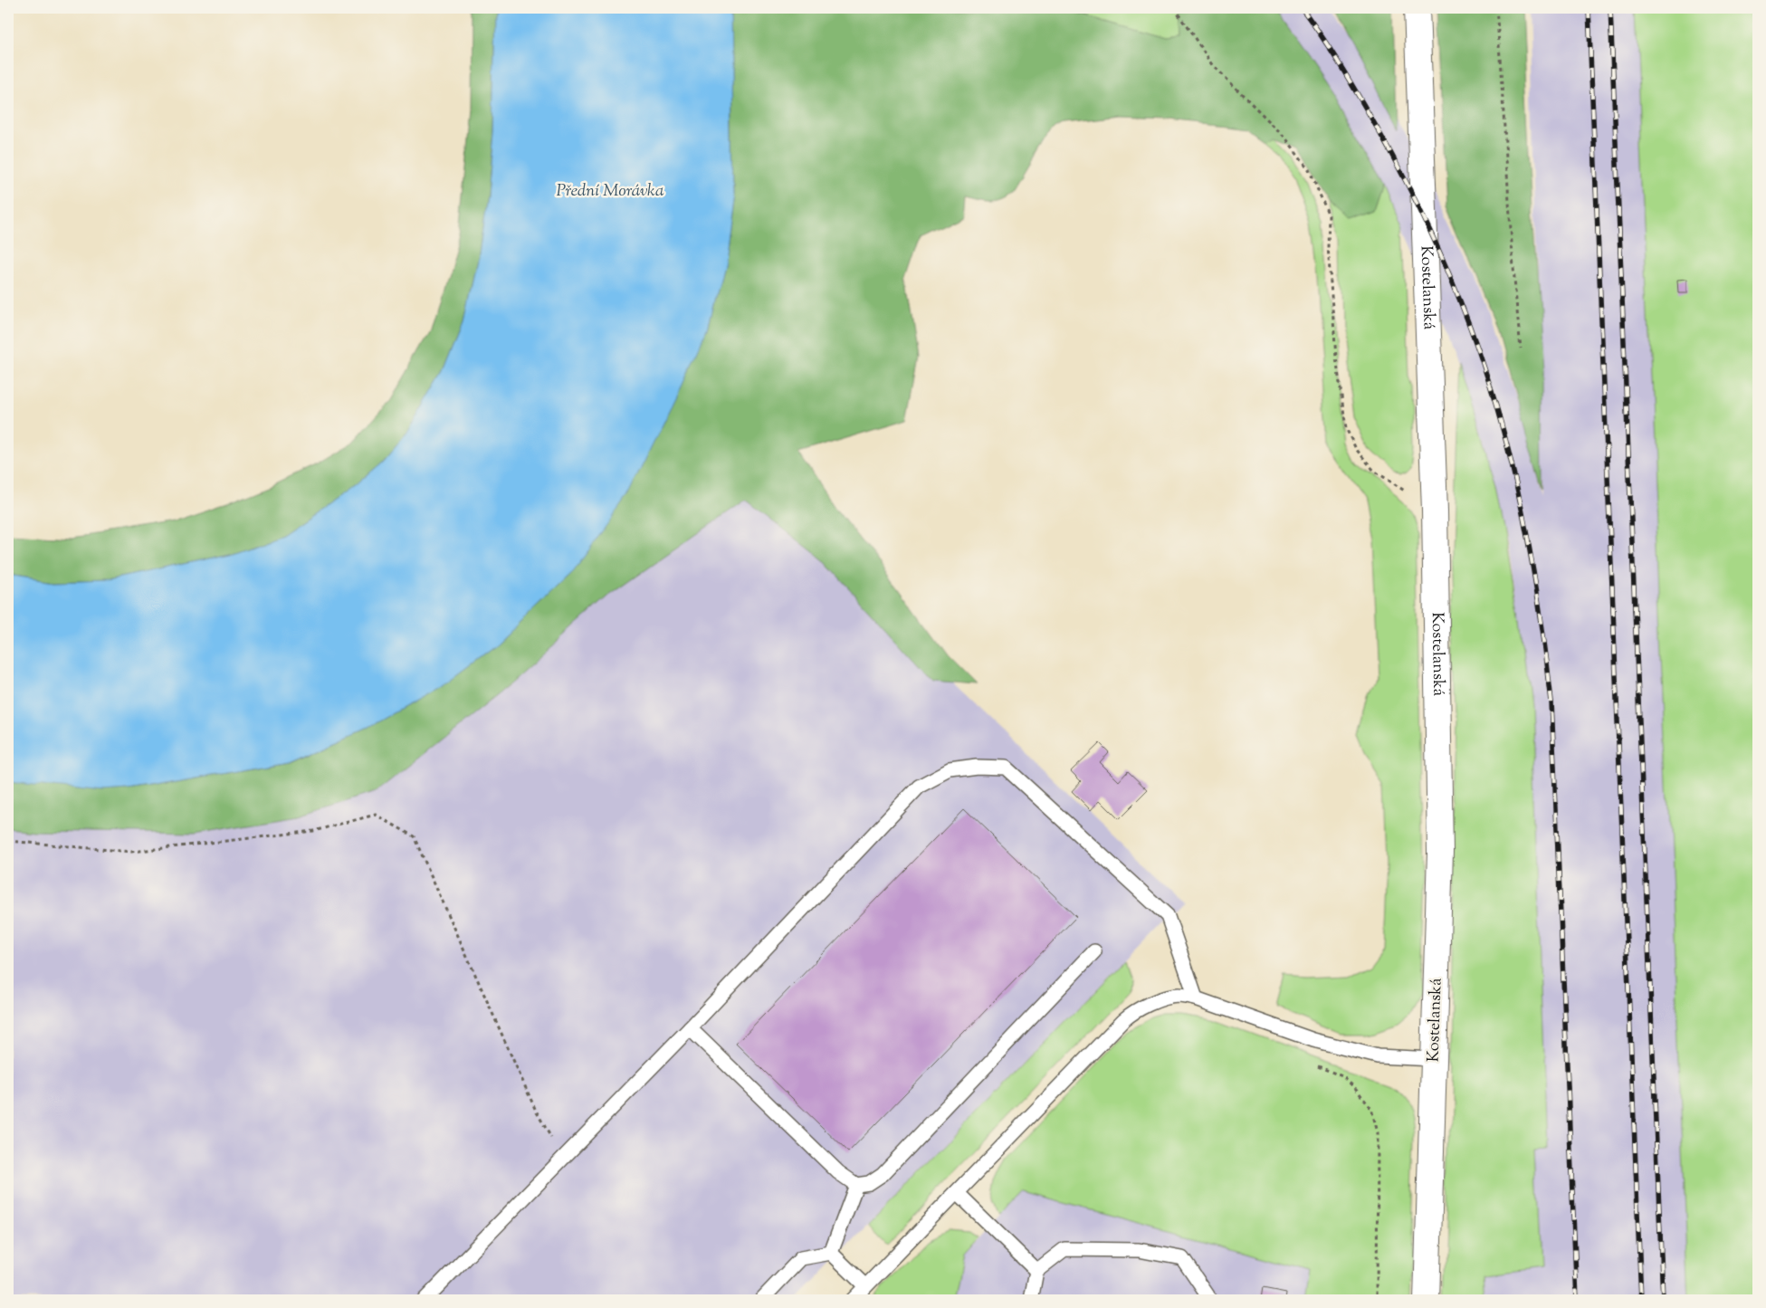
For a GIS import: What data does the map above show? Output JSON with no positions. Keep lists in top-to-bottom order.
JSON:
{
  "streets": {
    "main road": ["Kostelanská"]
  },
  "water": ["Přední Morávka"]
}
